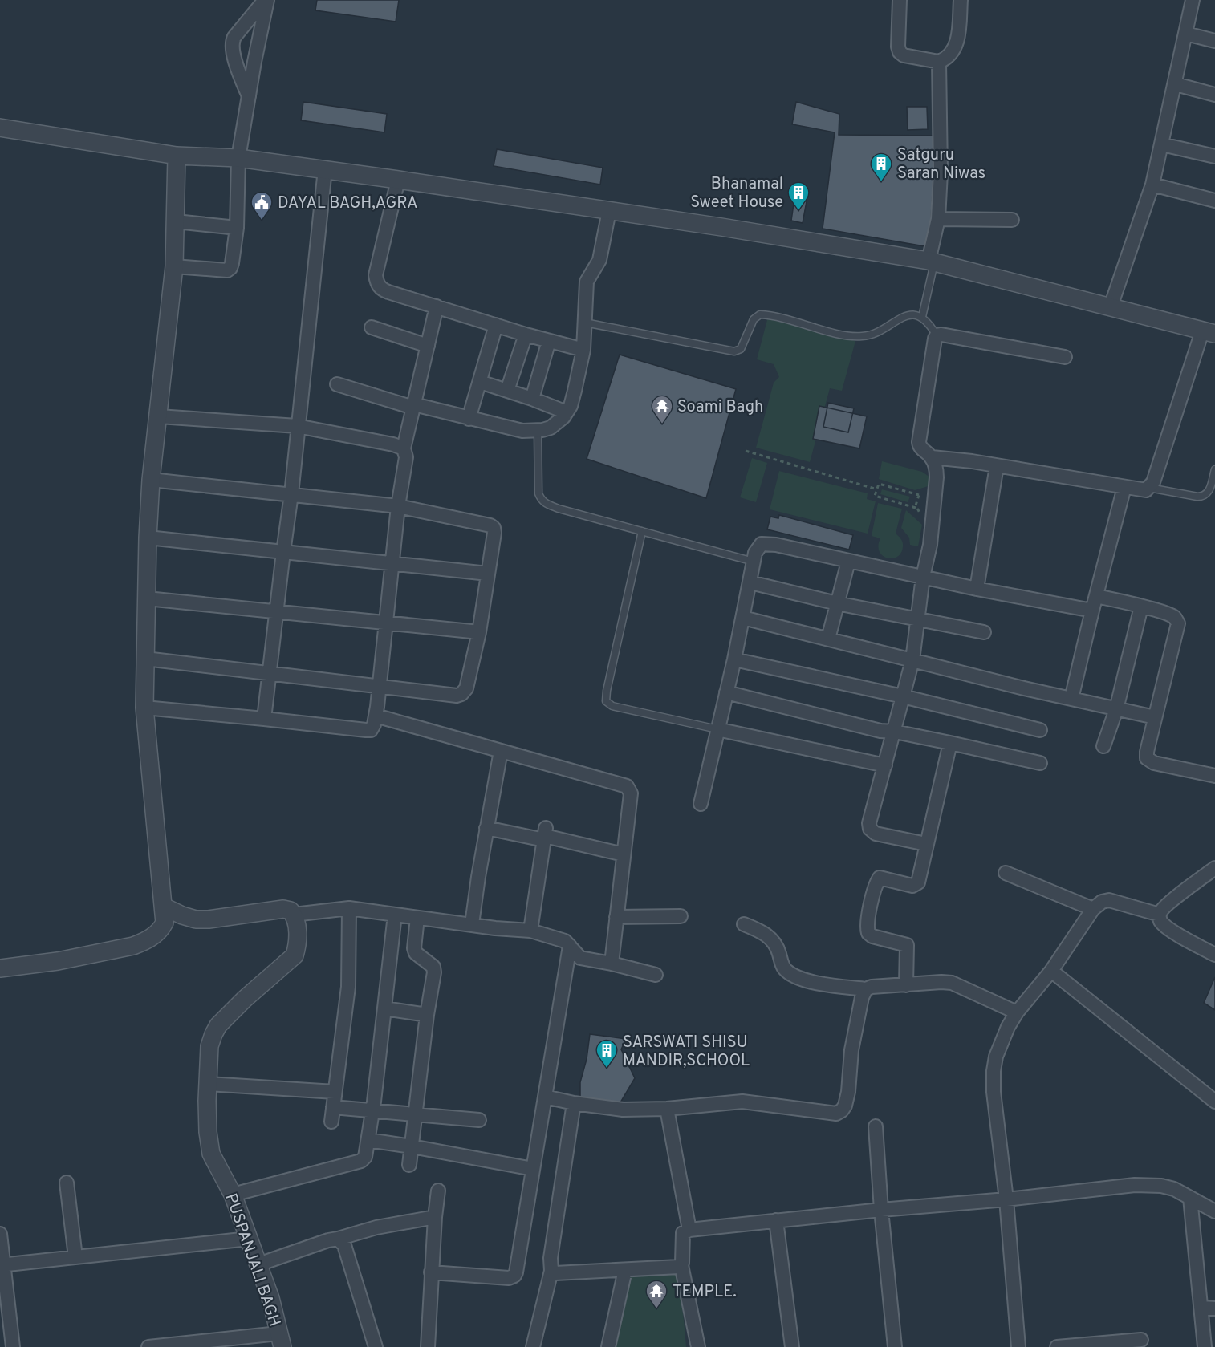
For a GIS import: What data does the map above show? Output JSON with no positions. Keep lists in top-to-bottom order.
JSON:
{
  "streets": {
    "street": ["PUSPANJALI BAGH"]
  },
  "places": {
    "building": ["Satguru Saran Niwas", "Bhanamal Sweet House", "SARSWATI SHISU MANDIR,SCHOOL"],
    "public building": ["DAYAL BAGH,AGRA"],
    "temple": ["Soami Bagh", "TEMPLE."]
  }
}
